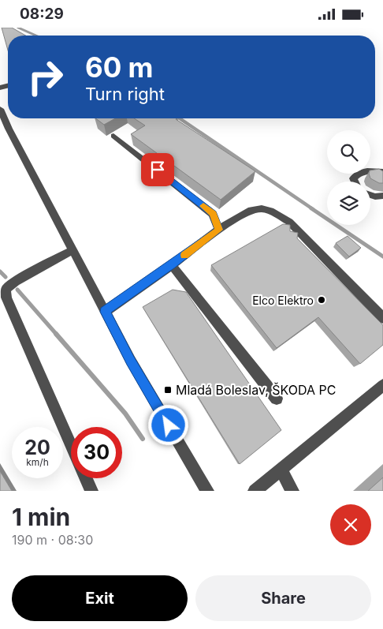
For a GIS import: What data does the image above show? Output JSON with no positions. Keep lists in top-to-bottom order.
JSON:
{
  "places": {
    "other": ["Elco Elektro"],
    "transit": ["Mladá Boleslav, ŠKODA PC"]
  },
  "page": {
    "status": "08:29",
    "turn": ["60 m", "Turn right"],
    "speed": "20 km/h",
    "limit": "30",
    "heading": ["1 min", "190 m · 08:30"],
    "buttons": ["Exit", "Share"]
  }
}
